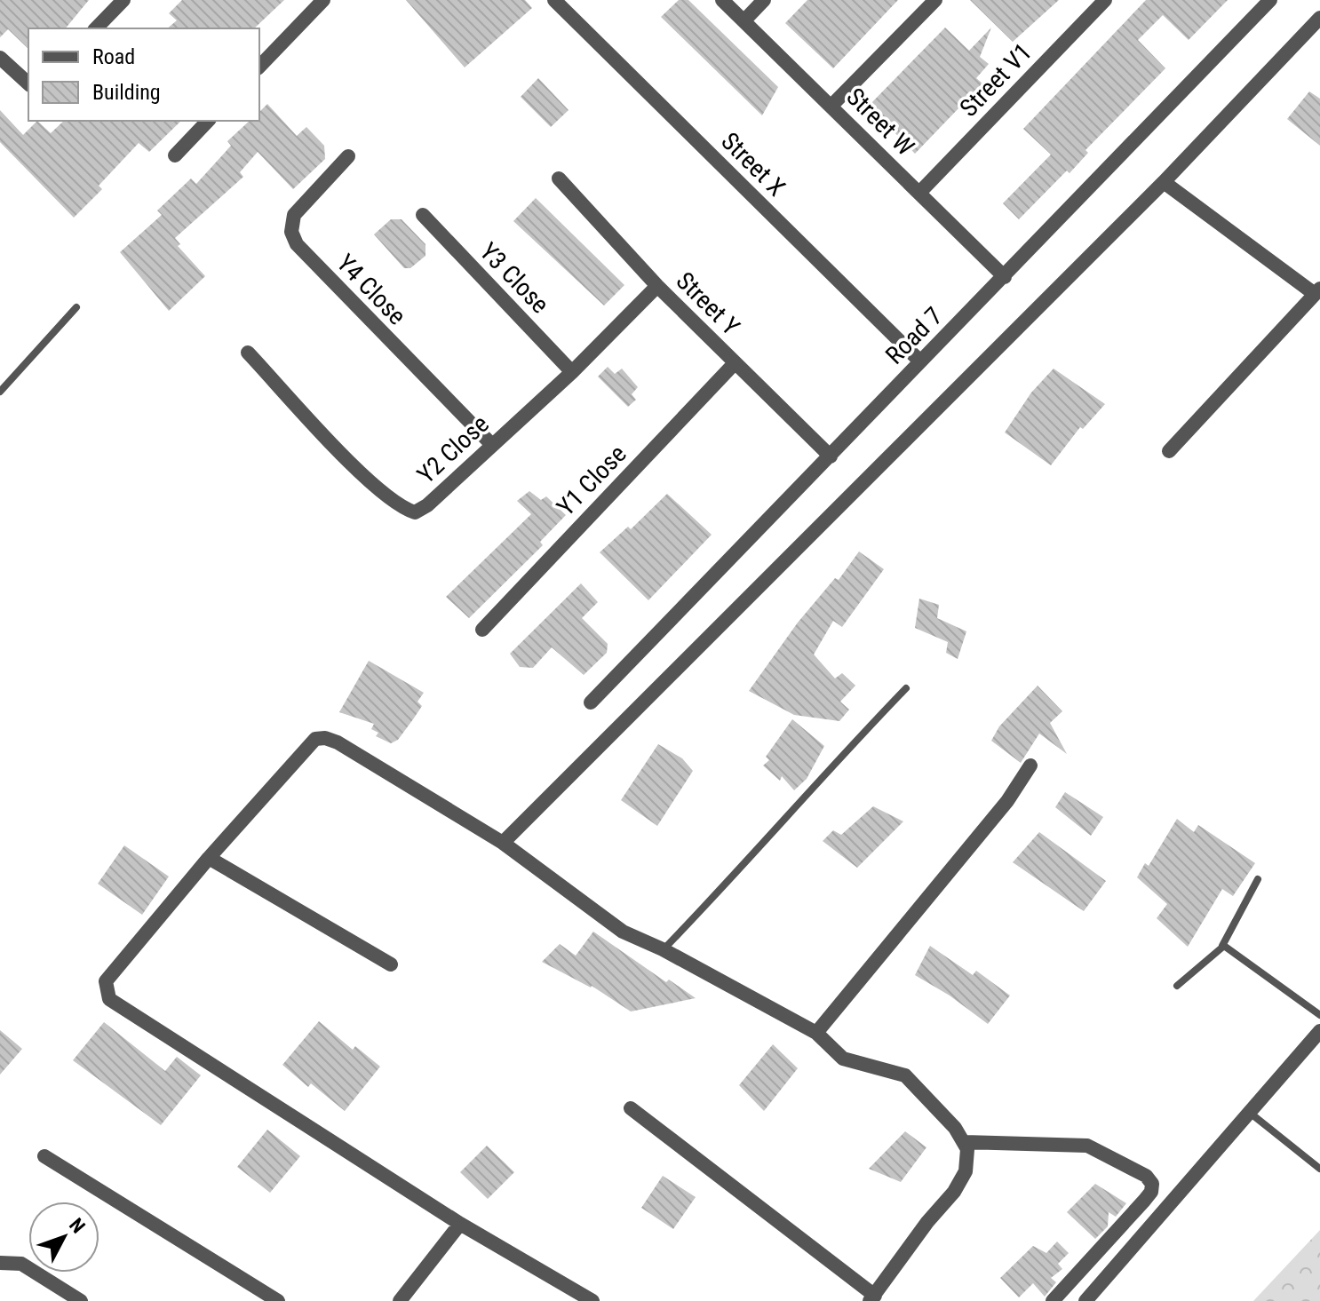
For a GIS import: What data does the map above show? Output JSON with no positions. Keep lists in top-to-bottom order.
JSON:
{
  "streets": {
    "street": [
      "Street V1",
      "Street W",
      "Street X",
      "Y3 Close",
      "Y4 Close",
      "Street Y",
      "Road 7",
      "Y2 Close",
      "Y1 Close"
    ]
  },
  "crossings": [
    ["Street V1", "Street W"],
    ["Street W", "Road 7"],
    ["Street X", "Road 7"],
    ["Y3 Close", "Y2 Close"],
    ["Y4 Close", "Y2 Close"],
    ["Street Y", "Road 7"],
    ["Street Y", "Y2 Close"],
    ["Street Y", "Y1 Close"]
  ],
  "legend": ["Road", "Building"],
  "north": "top right"
}
